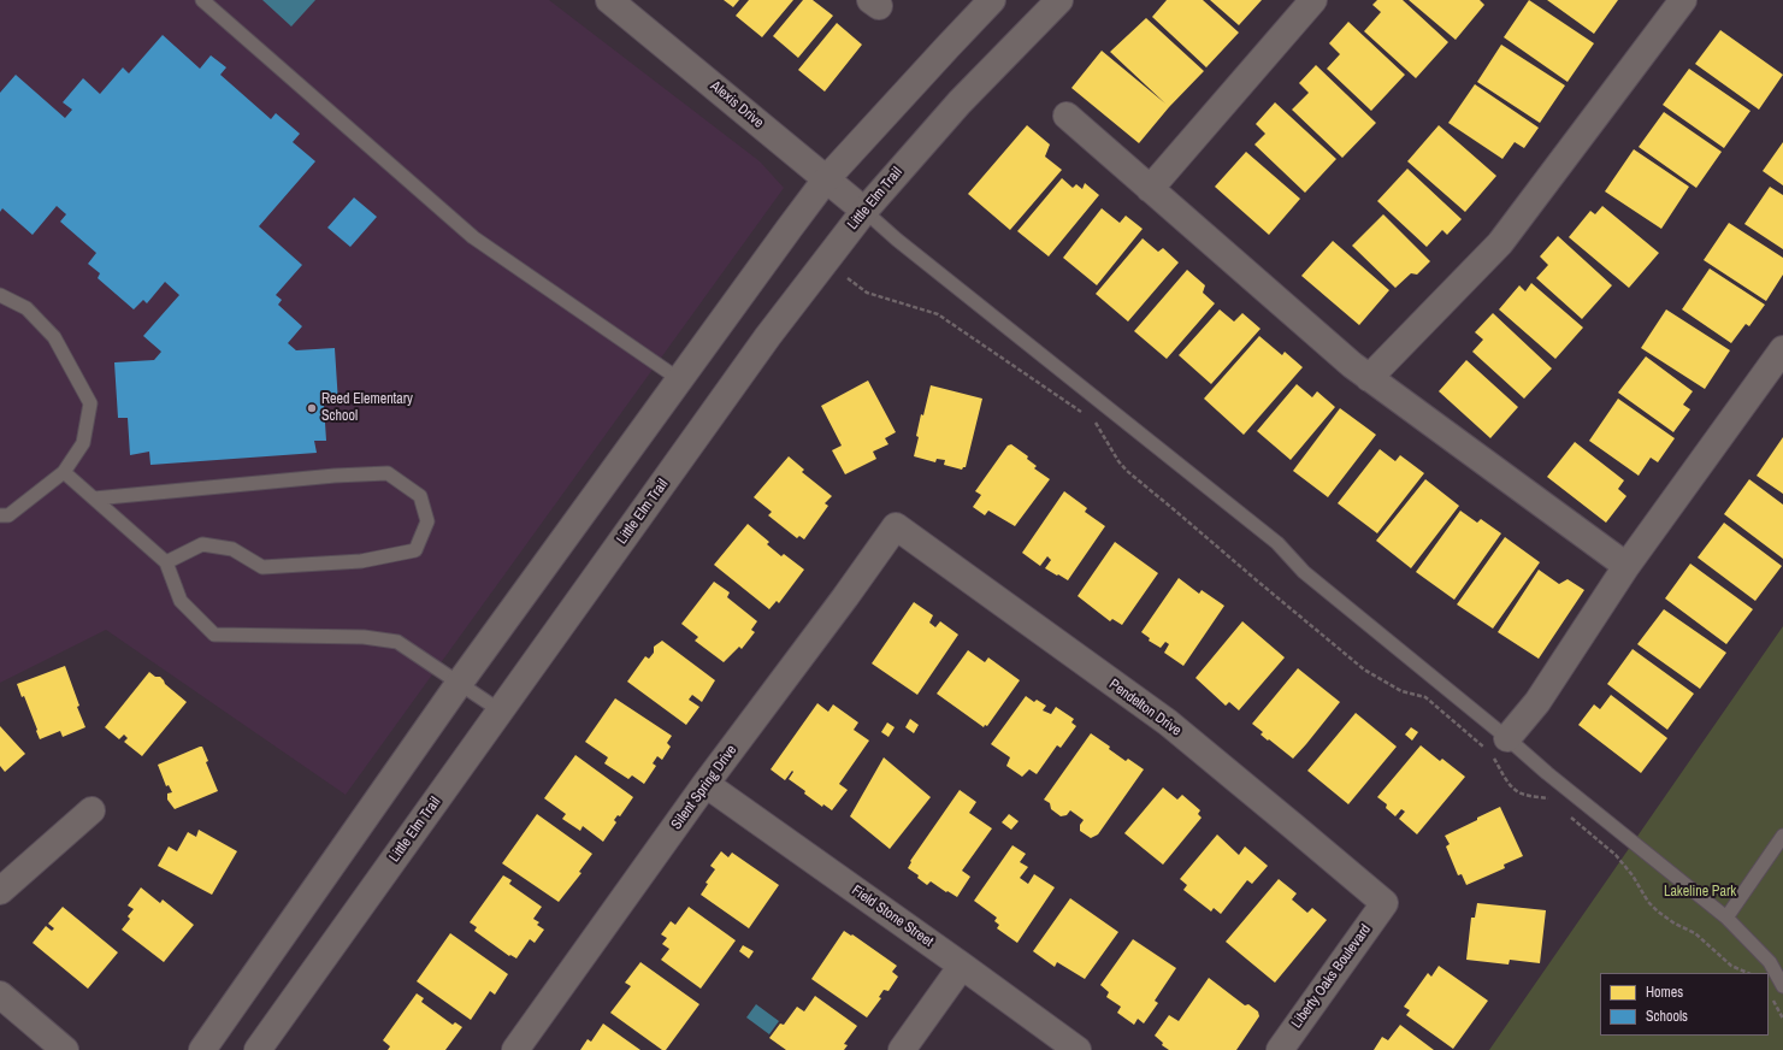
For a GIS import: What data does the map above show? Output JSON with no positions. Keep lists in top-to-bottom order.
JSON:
{
  "streets": {
    "street": [
      "Alexis Drive",
      "Little Elm Trail",
      "Pendelton Drive",
      "Silent Spring Drive",
      "Field Stone Street",
      "Liberty Oaks Boulevard"
    ]
  },
  "crossings": [
    ["Alexis Drive", "Little Elm Trail"],
    ["Pendelton Drive", "Silent Spring Drive"],
    ["Pendelton Drive", "Liberty Oaks Boulevard"],
    ["Silent Spring Drive", "Field Stone Street"]
  ],
  "parks": ["Lakeline Park"],
  "places": ["Reed Elementary School"],
  "legend": ["Homes", "Schools"]
}
